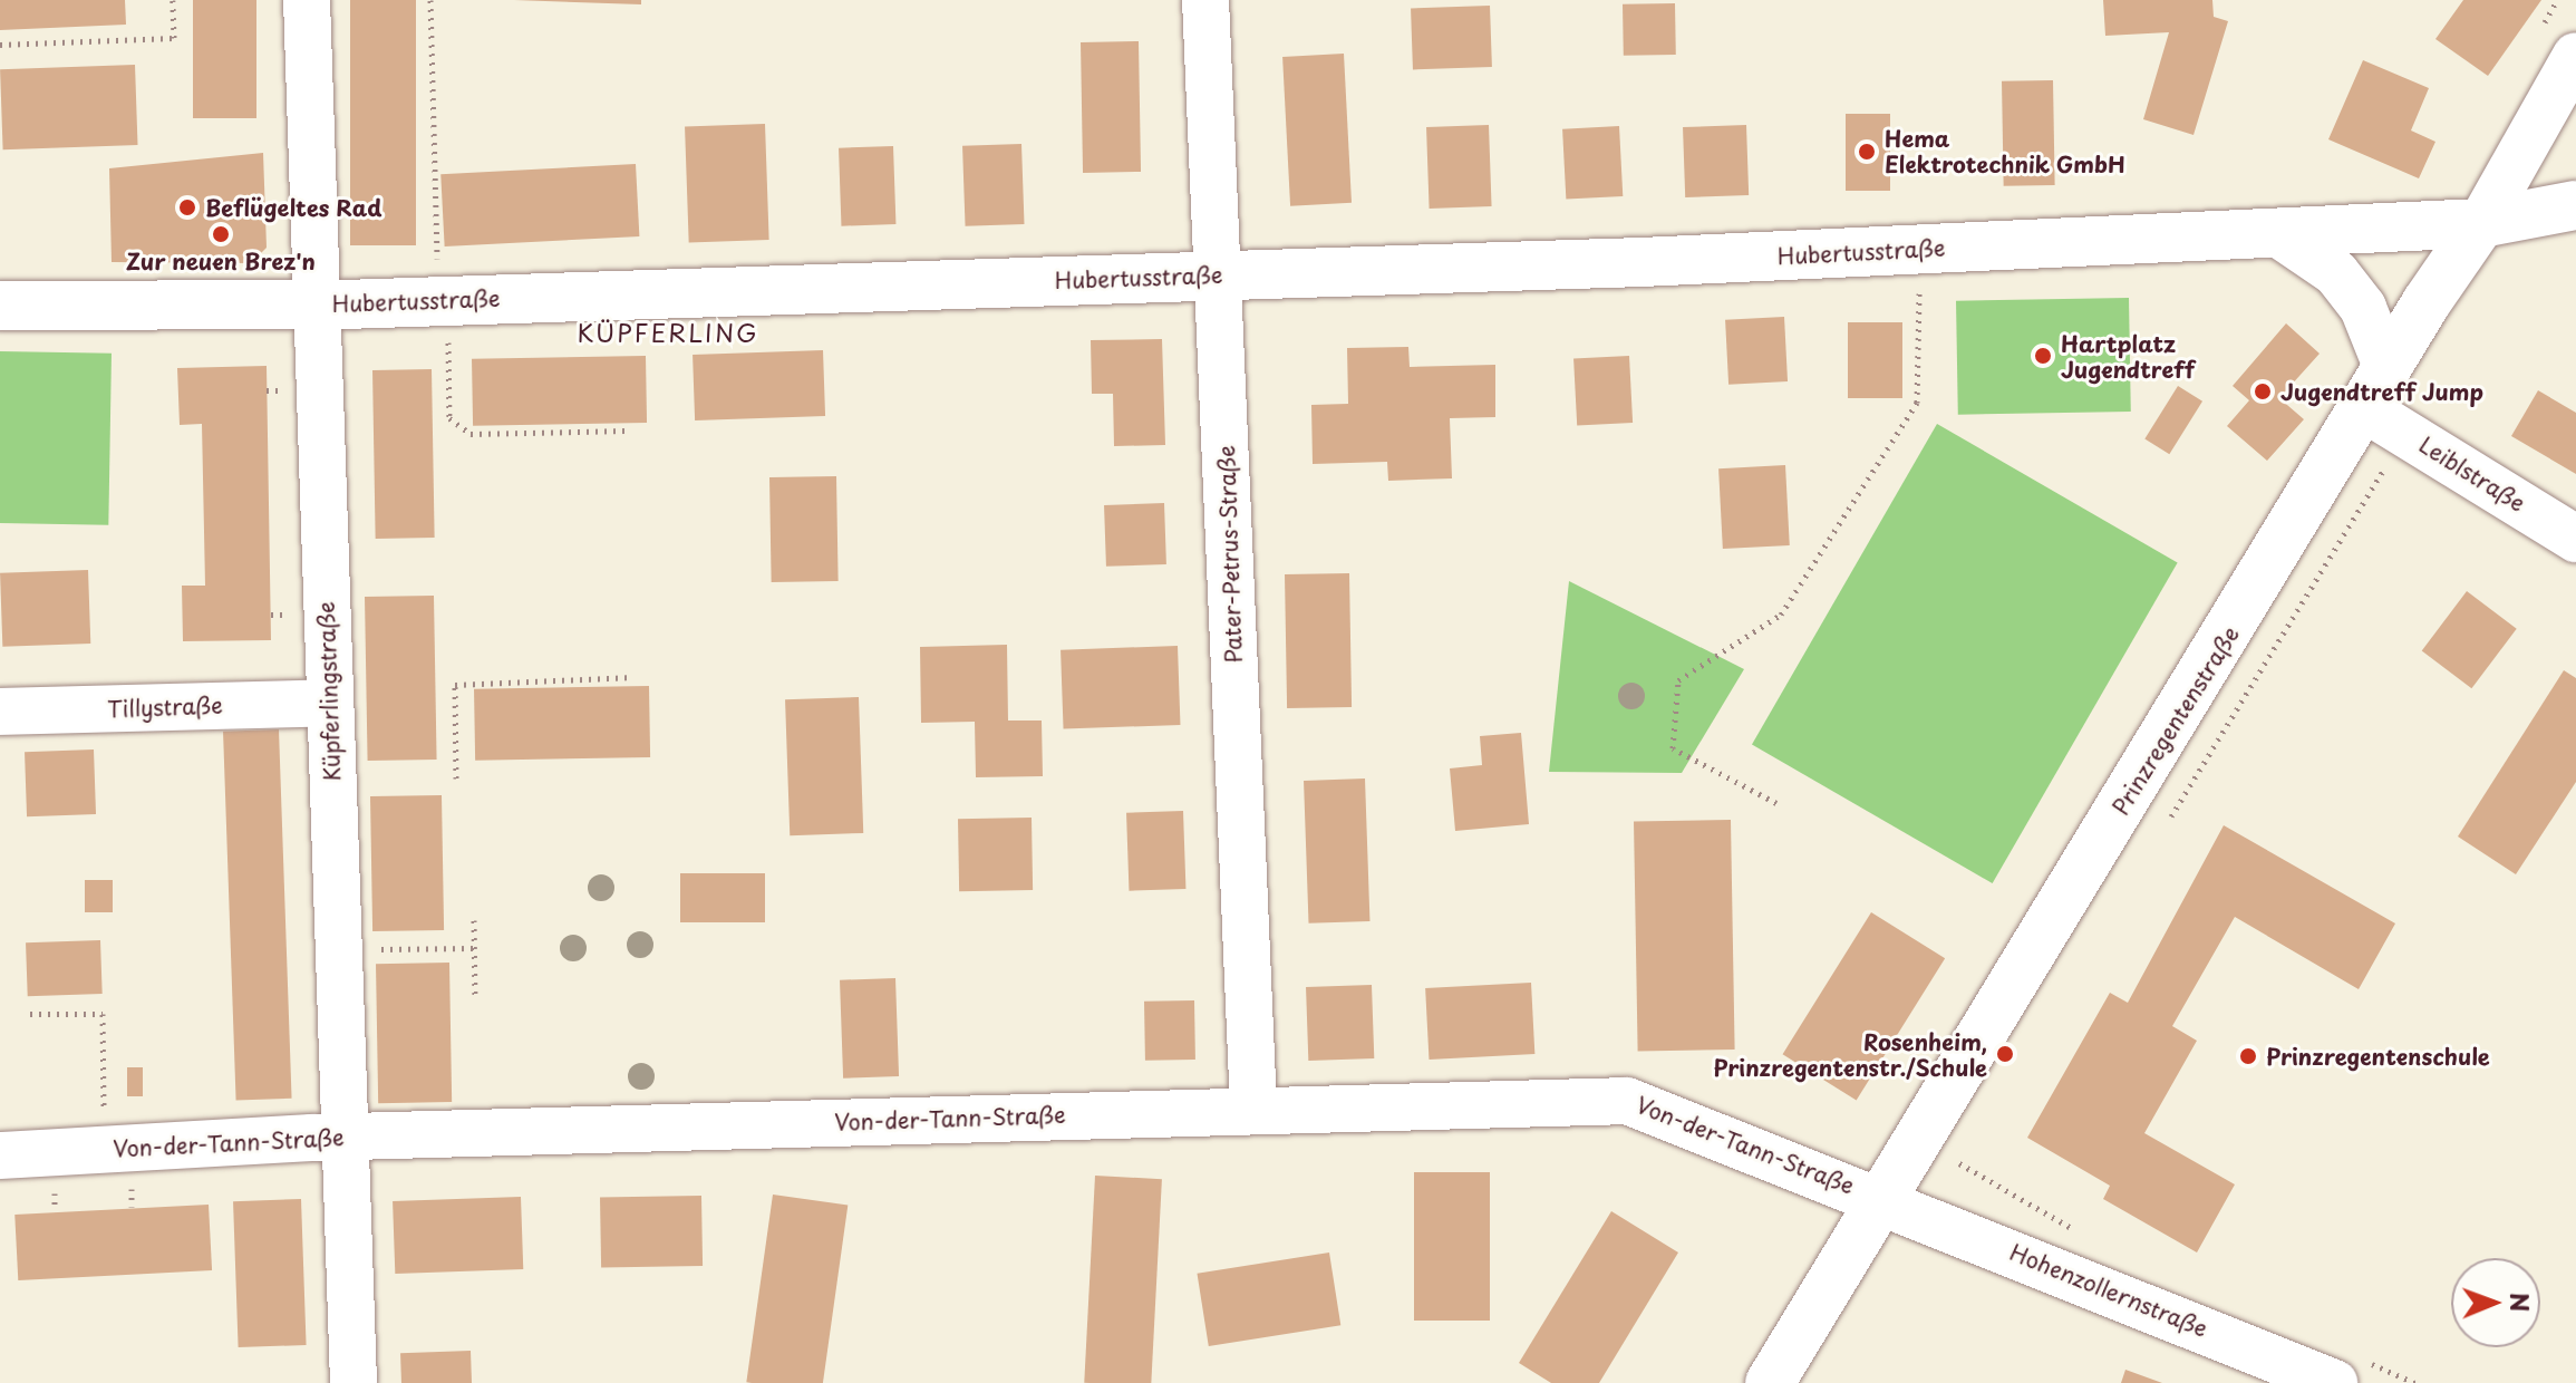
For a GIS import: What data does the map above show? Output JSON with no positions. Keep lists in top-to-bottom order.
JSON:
{
  "streets": {
    "main road": ["Hubertusstraße", "Prinzregentenstraße"],
    "street": [
      "Leiblstraße",
      "Pater-Petrus-Straße",
      "Küpferlingstraße",
      "Tillystraße",
      "Von-der-Tann-Straße",
      "Hohenzollernstraße"
    ]
  },
  "crossings": [
    ["Hubertusstraße", "Pater-Petrus-Straße"],
    ["Hubertusstraße", "Küpferlingstraße"],
    ["Hubertusstraße", "Prinzregentenstraße"],
    ["Leiblstraße", "Prinzregentenstraße"],
    ["Pater-Petrus-Straße", "Von-der-Tann-Straße"],
    ["Küpferlingstraße", "Tillystraße"],
    ["Küpferlingstraße", "Von-der-Tann-Straße"],
    ["Prinzregentenstraße", "Von-der-Tann-Straße"],
    ["Prinzregentenstraße", "Hohenzollernstraße"],
    ["Von-der-Tann-Straße", "Hohenzollernstraße"]
  ],
  "districts": ["KÜPFERLING"],
  "places": [
    "Hema Elektrotechnik GmbH",
    "Beflügeltes Rad",
    "Zur neuen Brez'n",
    "Hartplatz Jugendtreff",
    "Jugendtreff Jump",
    "Rosenheim, Prinzregentenstr./Schule",
    "Prinzregentenschule"
  ],
  "north": "right"
}
